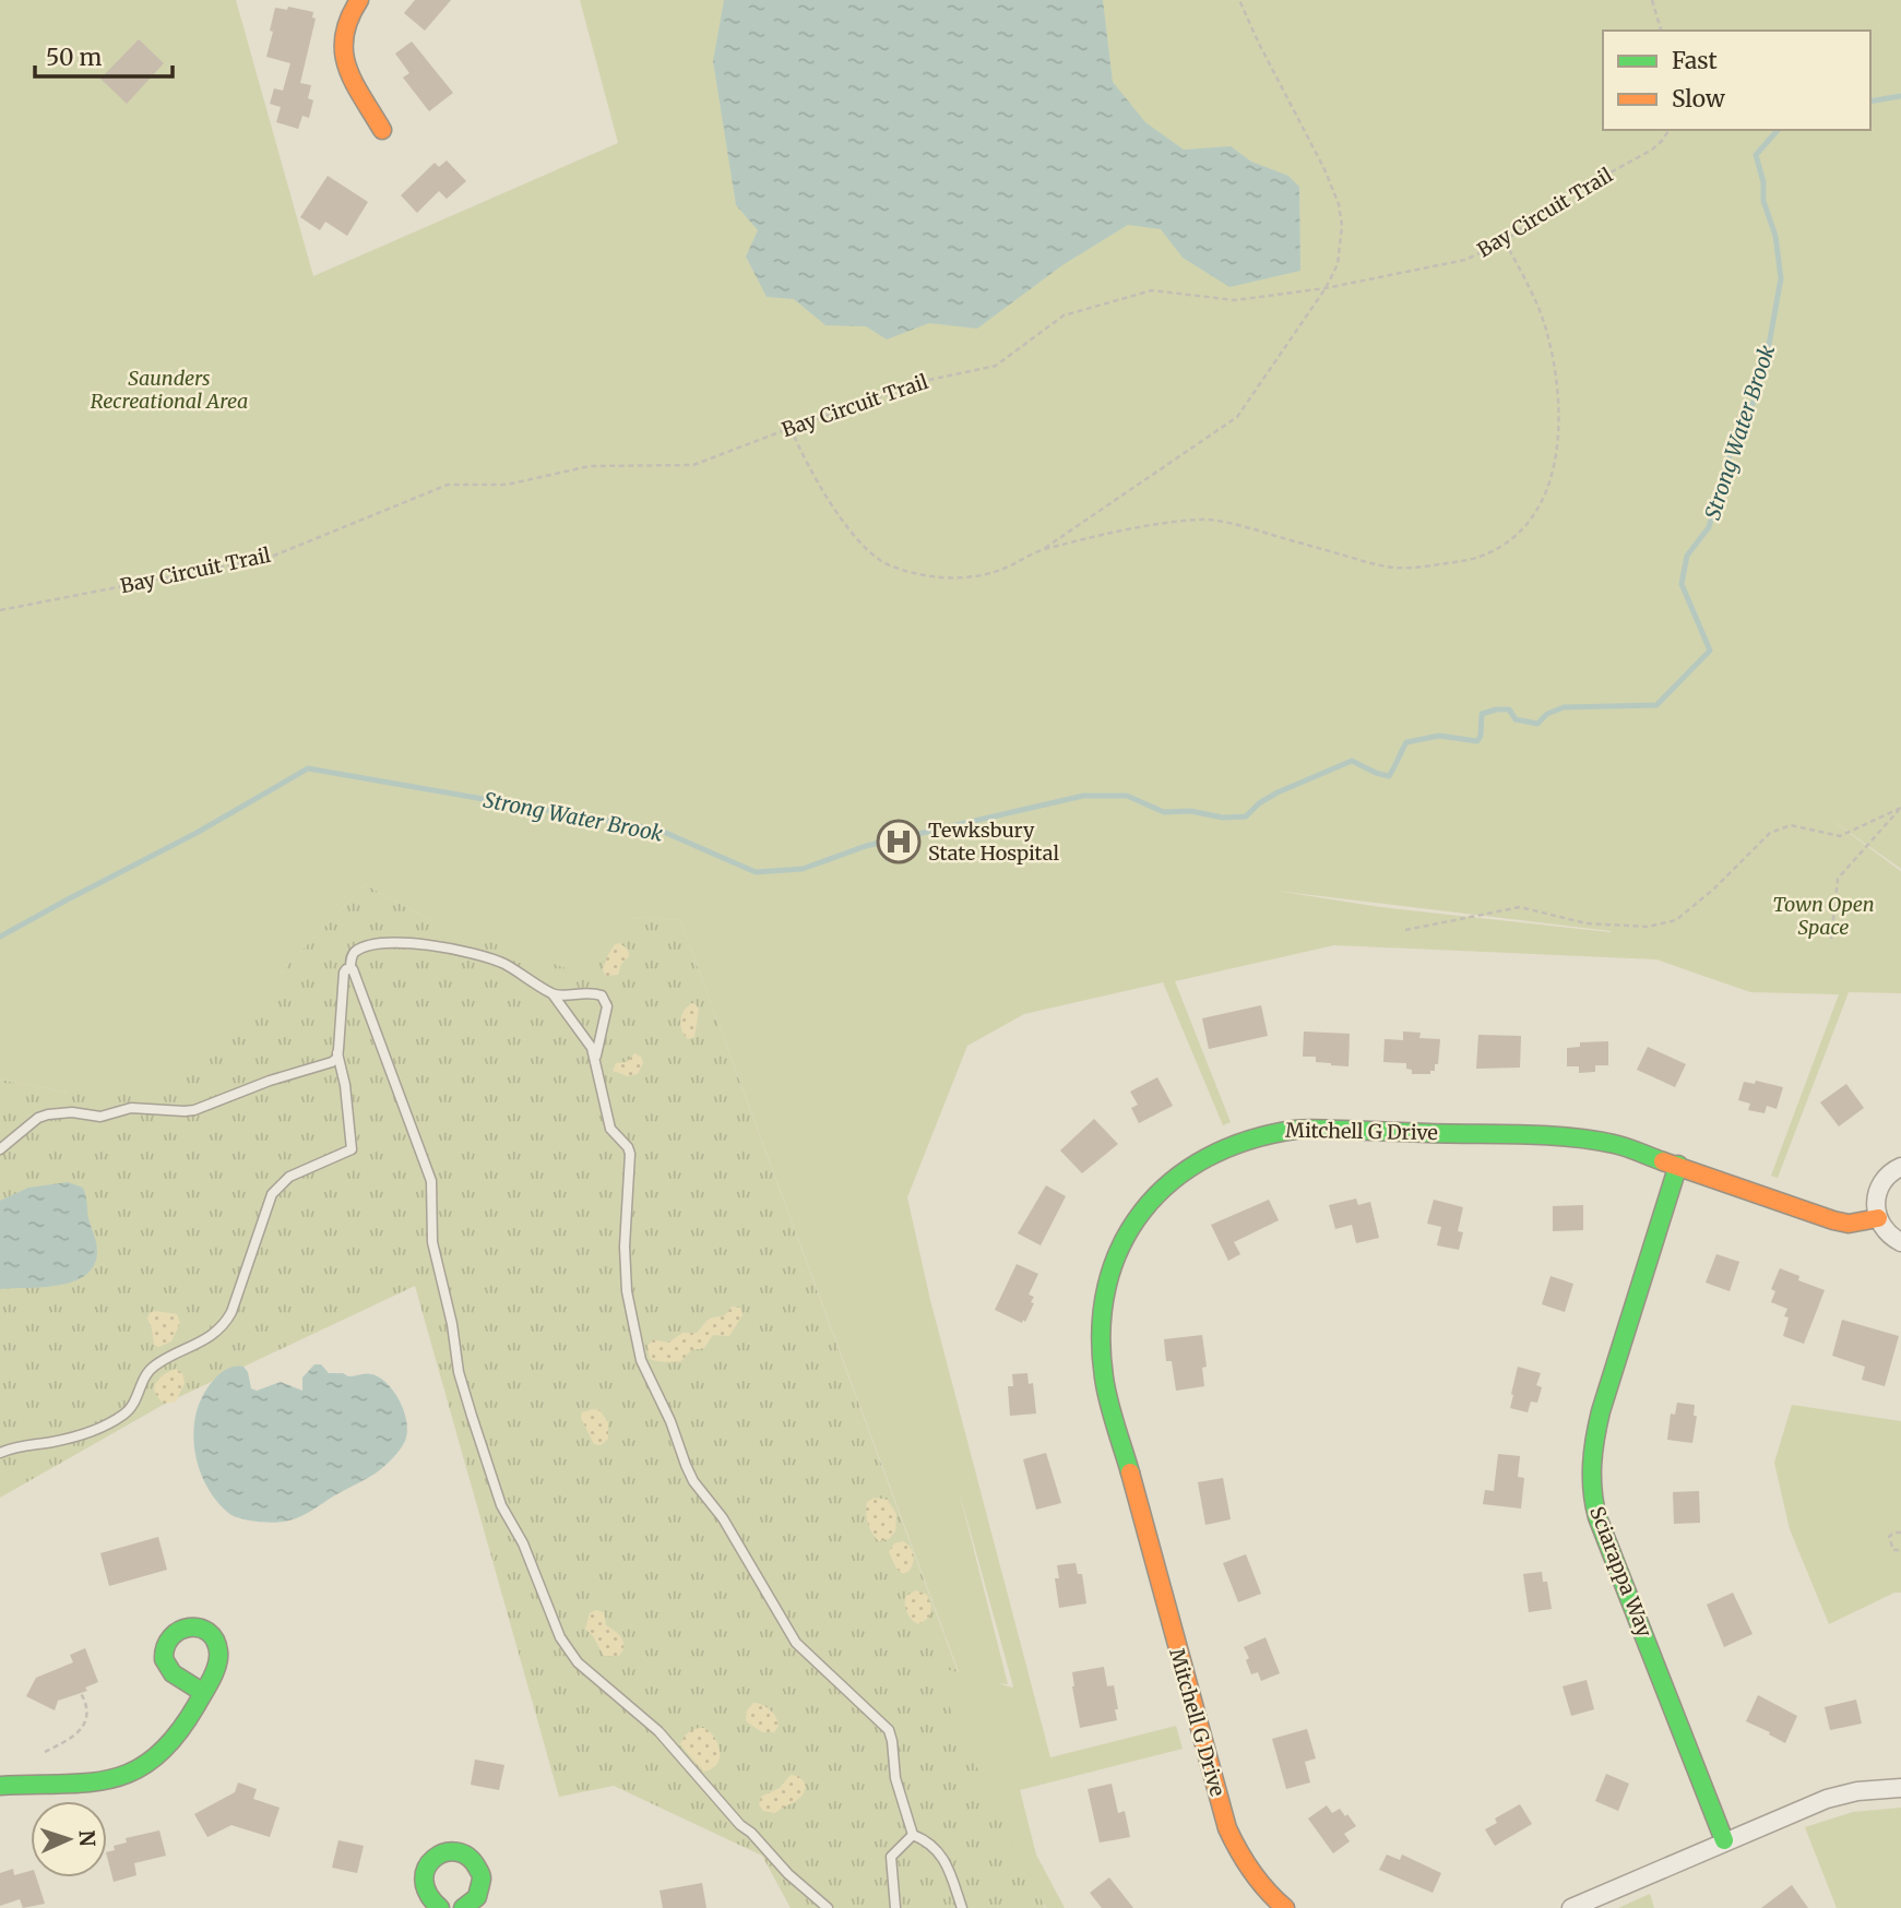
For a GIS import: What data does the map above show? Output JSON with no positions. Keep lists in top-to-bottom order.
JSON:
{
  "streets": {
    "street": ["Mitchell G Drive", "Sciarappa Way"],
    "path": ["Bay Circuit Trail"]
  },
  "crossings": [
    ["Mitchell G Drive", "Sciarappa Way"]
  ],
  "water": ["Strong Water Brook"],
  "parks": ["Saunders Recreational Area", "Town Open Space"],
  "places": {
    "hospital": ["Tewksbury State Hospital"]
  },
  "legend": ["Fast", "Slow"],
  "scale_bar": "50 m",
  "north": "right"
}
